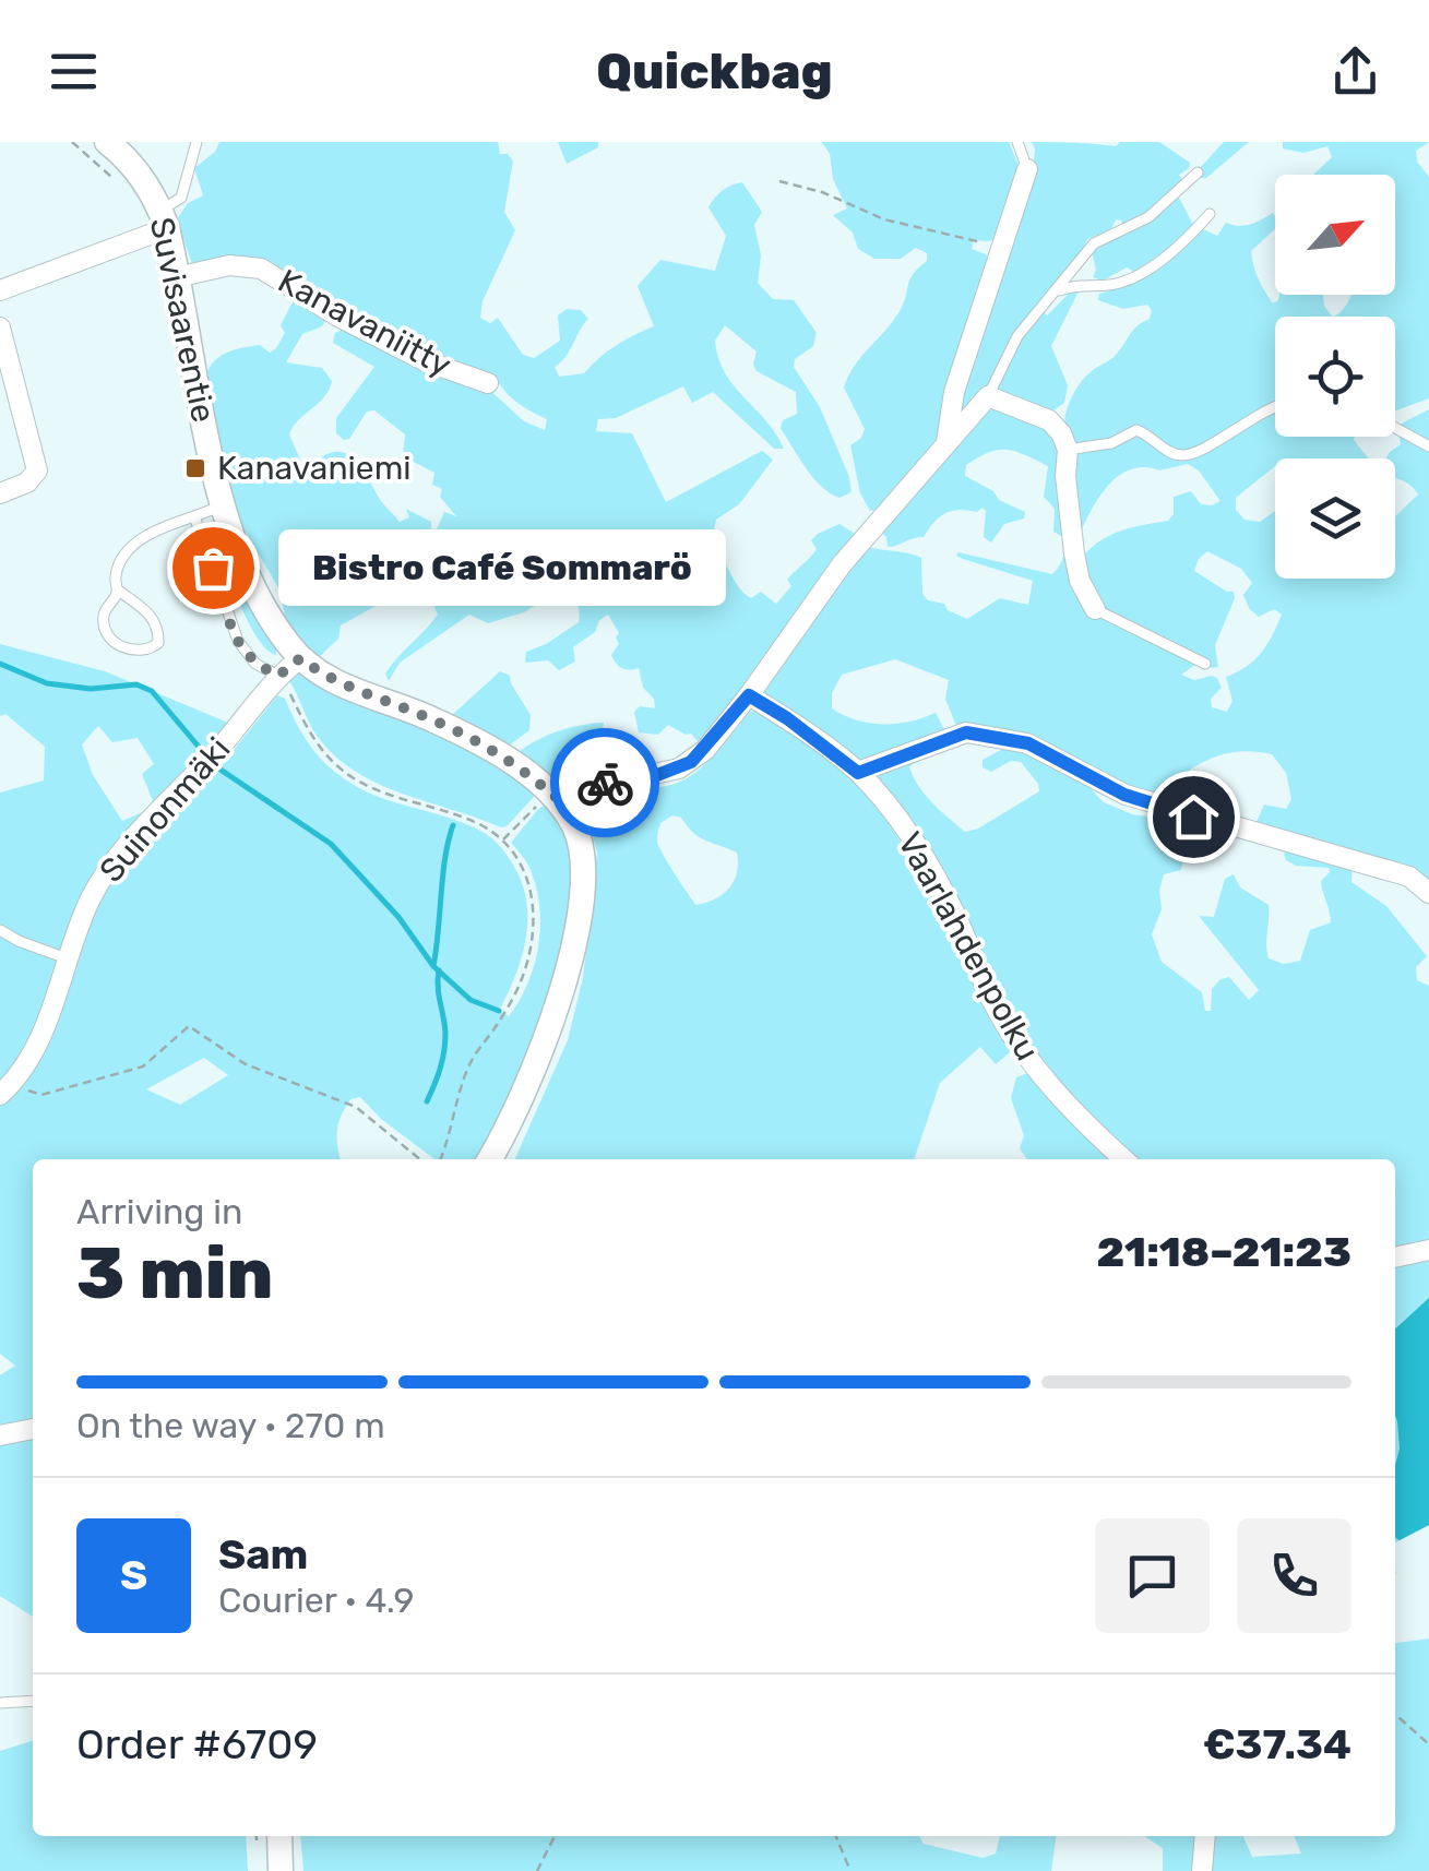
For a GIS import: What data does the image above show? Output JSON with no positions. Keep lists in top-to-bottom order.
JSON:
{
  "streets": {
    "street": [
      "Suvisaarentie",
      "Kanavaniitty",
      "Suinonmäki",
      "Vaarlahdenpolku"
    ]
  },
  "crossings": [
    ["Suvisaarentie", "Kanavaniitty"],
    ["Suvisaarentie", "Suinonmäki"]
  ],
  "places": {
    "transit": ["Kanavaniemi"],
    "other": ["Bistro Café Sommarö"]
  },
  "north": "top right",
  "page": {
    "header": "Quickbag",
    "bubble": "Bistro Café Sommarö",
    "heading": ["3 min", "Arriving in", "21:18–21:23"],
    "panel": [
      "Sam",
      "Courier · 4.9",
      "Order #6709",
      "€37.34"
    ],
    "bar": "On the way · 270 m",
    "round": "S"
  }
}
